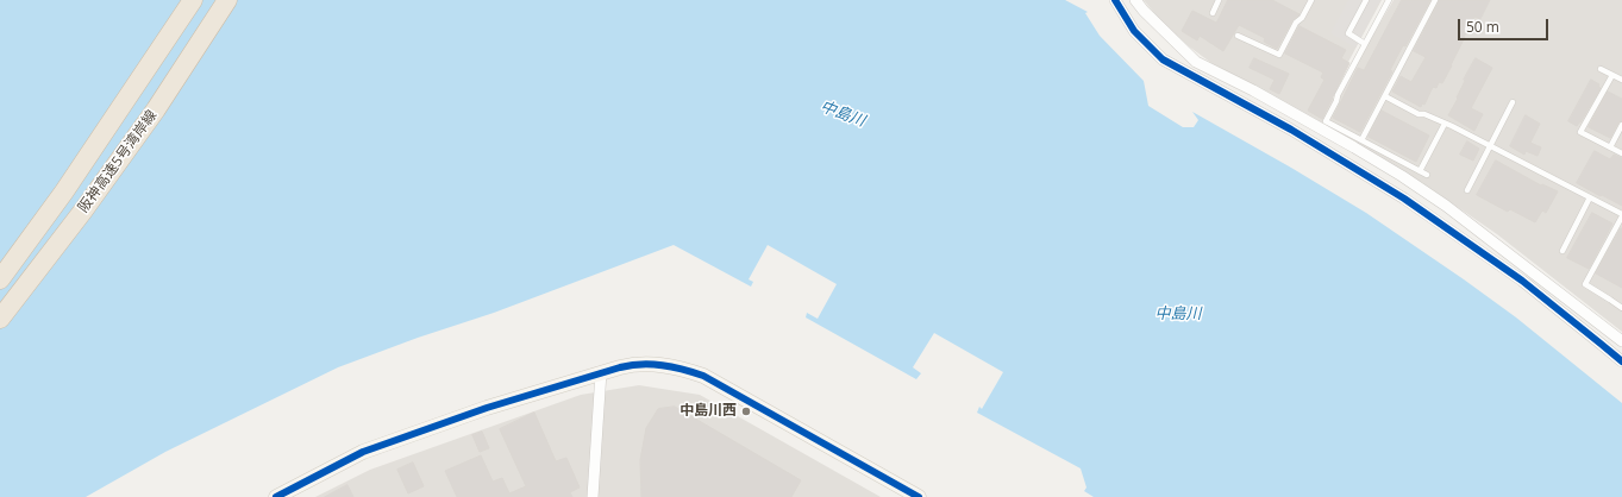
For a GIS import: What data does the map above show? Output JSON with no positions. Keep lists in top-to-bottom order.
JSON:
{
  "streets": {
    "highway": ["阪神高速5号湾岸線"]
  },
  "water": ["中島川"],
  "places": ["中島川西"],
  "scale_bar": "50 m"
}
